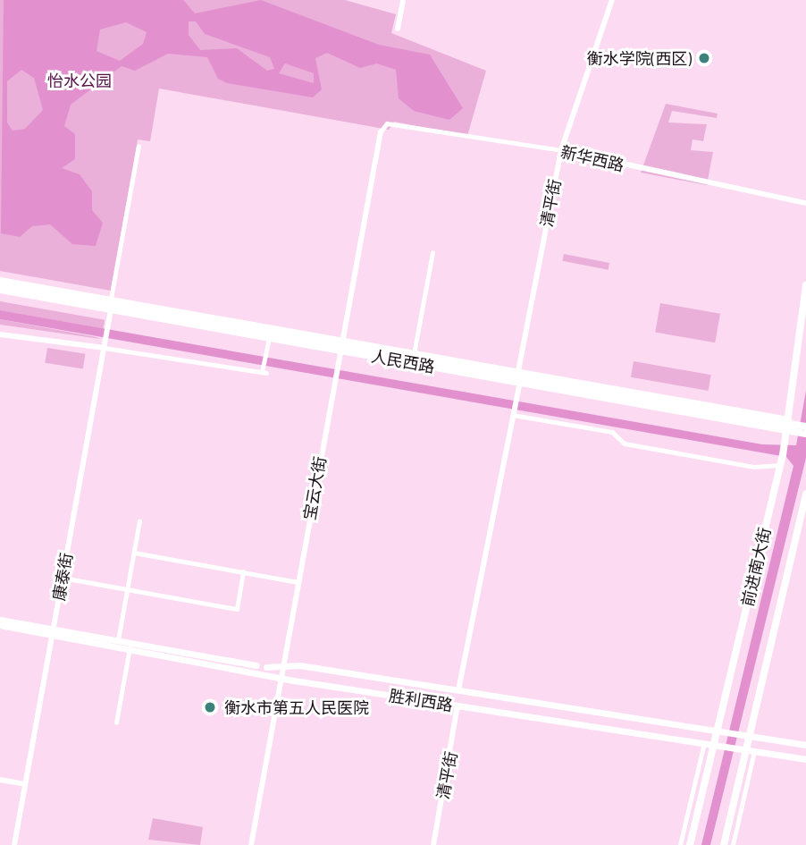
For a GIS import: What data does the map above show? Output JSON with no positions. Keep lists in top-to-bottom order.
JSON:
{
  "streets": {
    "main road": ["人民西路", "前进南大街", "胜利西路"],
    "street": [
      "新华西路",
      "清平街",
      "宝云大街",
      "康泰街"
    ]
  },
  "crossings": [
    ["新华西路", "清平街"],
    ["新华西路", "宝云大街"],
    ["清平街", "人民西路"],
    ["清平街", "胜利西路"],
    ["人民西路", "宝云大街"],
    ["人民西路", "前进南大街"],
    ["人民西路", "康泰街"],
    ["宝云大街", "胜利西路"],
    ["前进南大街", "胜利西路"],
    ["康泰街", "胜利西路"]
  ],
  "parks": ["怡水公园"],
  "places": ["衡水学院(西区)", "衡水市第五人民医院"]
}
